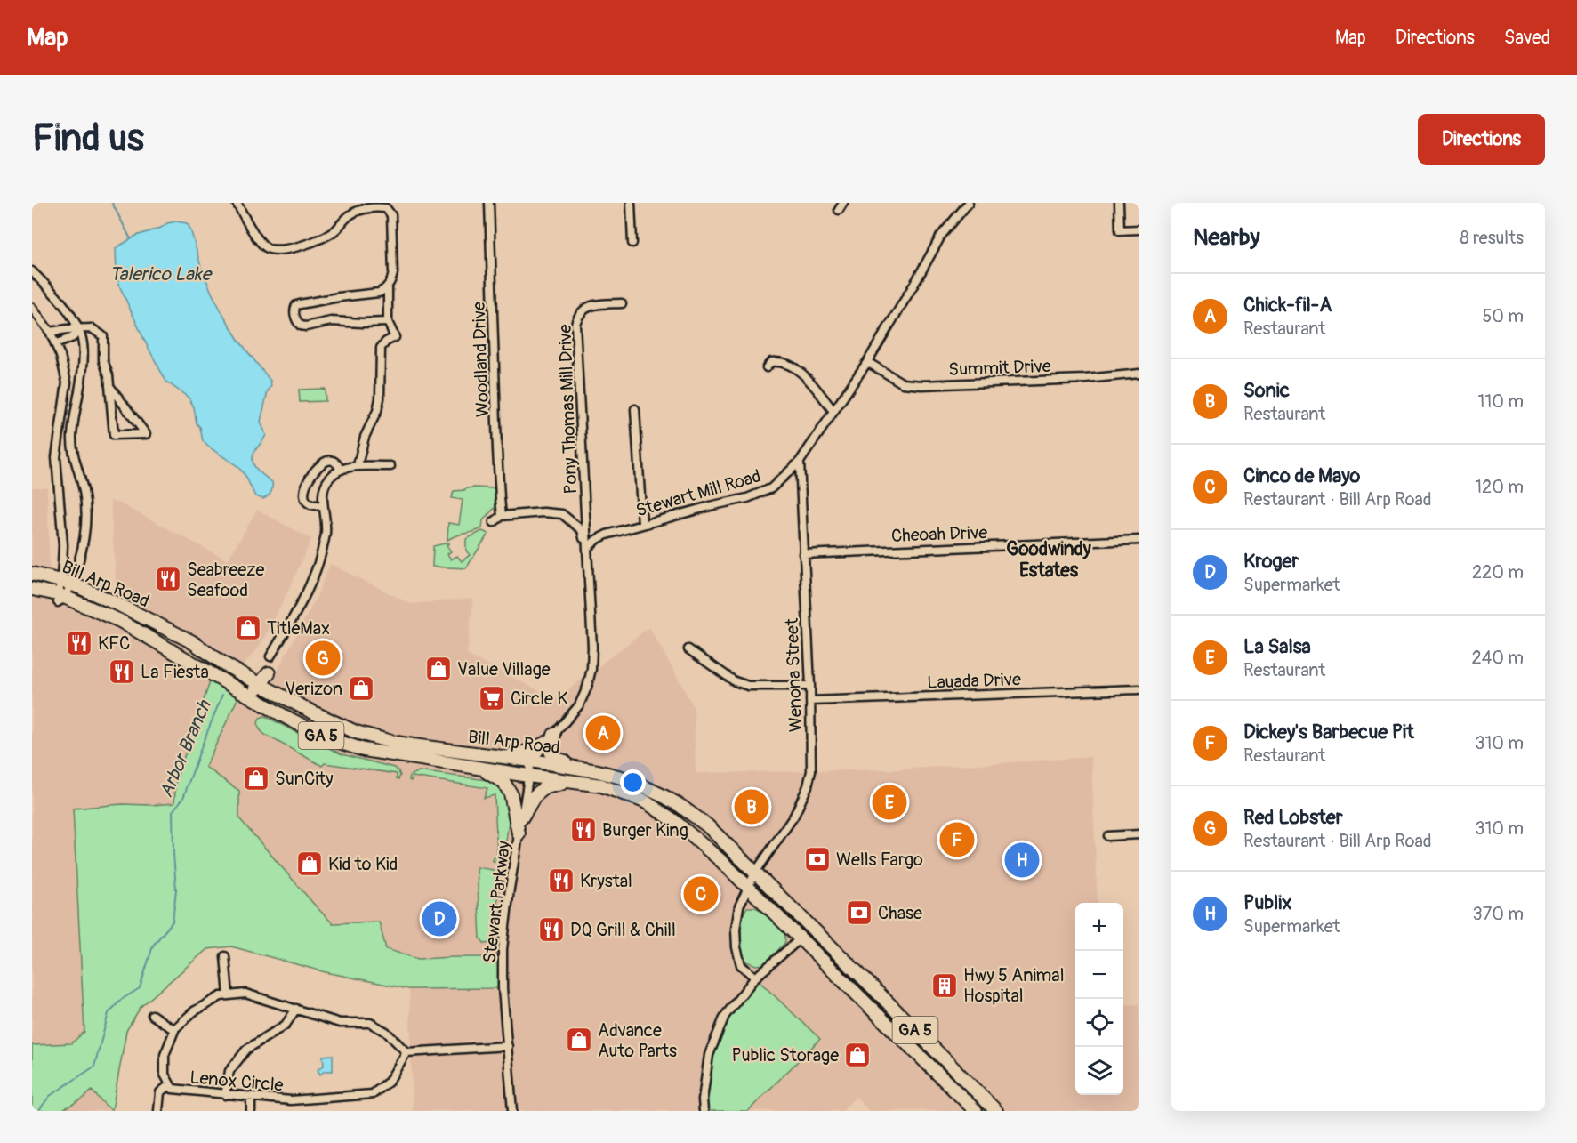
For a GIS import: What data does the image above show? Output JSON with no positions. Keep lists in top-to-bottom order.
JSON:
{
  "streets": {
    "main road": ["Bill Arp Road", "GA 5"],
    "street": [
      "Woodland Drive",
      "Summit Drive",
      "Pony Thomas Mill Drive",
      "Stewart Mill Road",
      "Cheoah Drive",
      "Wenona Street",
      "Lauada Drive",
      "Stewart Parkway",
      "Lenox Circle"
    ]
  },
  "crossings": [
    ["Summit Drive", "Stewart Mill Road"],
    ["Pony Thomas Mill Drive", "Stewart Mill Road"],
    ["Stewart Mill Road", "Wenona Street"],
    ["Cheoah Drive", "Wenona Street"],
    ["Bill Arp Road", "Wenona Street"],
    ["Bill Arp Road", "Stewart Parkway"],
    ["Wenona Street", "Lauada Drive"]
  ],
  "districts": ["Goodwindy Estates"],
  "water": ["Talerico Lake", "Arbor Branch"],
  "places": {
    "restaurant": [
      "Seabreeze Seafood",
      "KFC",
      "La Fiesta",
      "Burger King",
      "Krystal",
      "DQ Grill & Chill"
    ],
    "shop": [
      "TitleMax",
      "Value Village",
      "Verizon",
      "SunCity",
      "Kid to Kid",
      "Advance Auto Parts",
      "Public Storage"
    ],
    "supermarket": ["Circle K"],
    "bank": ["Wells Fargo", "Chase"],
    "building": ["Hwy 5 Animal Hospital"]
  },
  "page": {
    "header": "Map",
    "nav": ["Map", "Directions", "Saved"],
    "buttons": "Directions",
    "title": "Find us",
    "heading": ["Nearby", "8 results"],
    "list": [
      {
        "mark": "A",
        "name": "Chick-fil-A",
        "note": "Restaurant",
        "value": "50 m"
      },
      {
        "mark": "B",
        "name": "Sonic",
        "note": "Restaurant",
        "value": "110 m"
      },
      {
        "mark": "C",
        "name": "Cinco de Mayo",
        "note": "Restaurant · Bill Arp Road",
        "value": "120 m"
      },
      {
        "mark": "D",
        "name": "Kroger",
        "note": "Supermarket",
        "value": "220 m"
      },
      {
        "mark": "E",
        "name": "La Salsa",
        "note": "Restaurant",
        "value": "240 m"
      },
      {
        "mark": "F",
        "name": "Dickey's Barbecue Pit",
        "note": "Restaurant",
        "value": "310 m"
      },
      {
        "mark": "G",
        "name": "Red Lobster",
        "note": "Restaurant · Bill Arp Road",
        "value": "310 m"
      },
      {
        "mark": "H",
        "name": "Publix",
        "note": "Supermarket",
        "value": "370 m"
      }
    ],
    "pins": [
      "G",
      "A",
      "E",
      "B",
      "F",
      "H",
      "C",
      "D"
    ],
    "map_buttons": ["+", "−"]
  }
}
